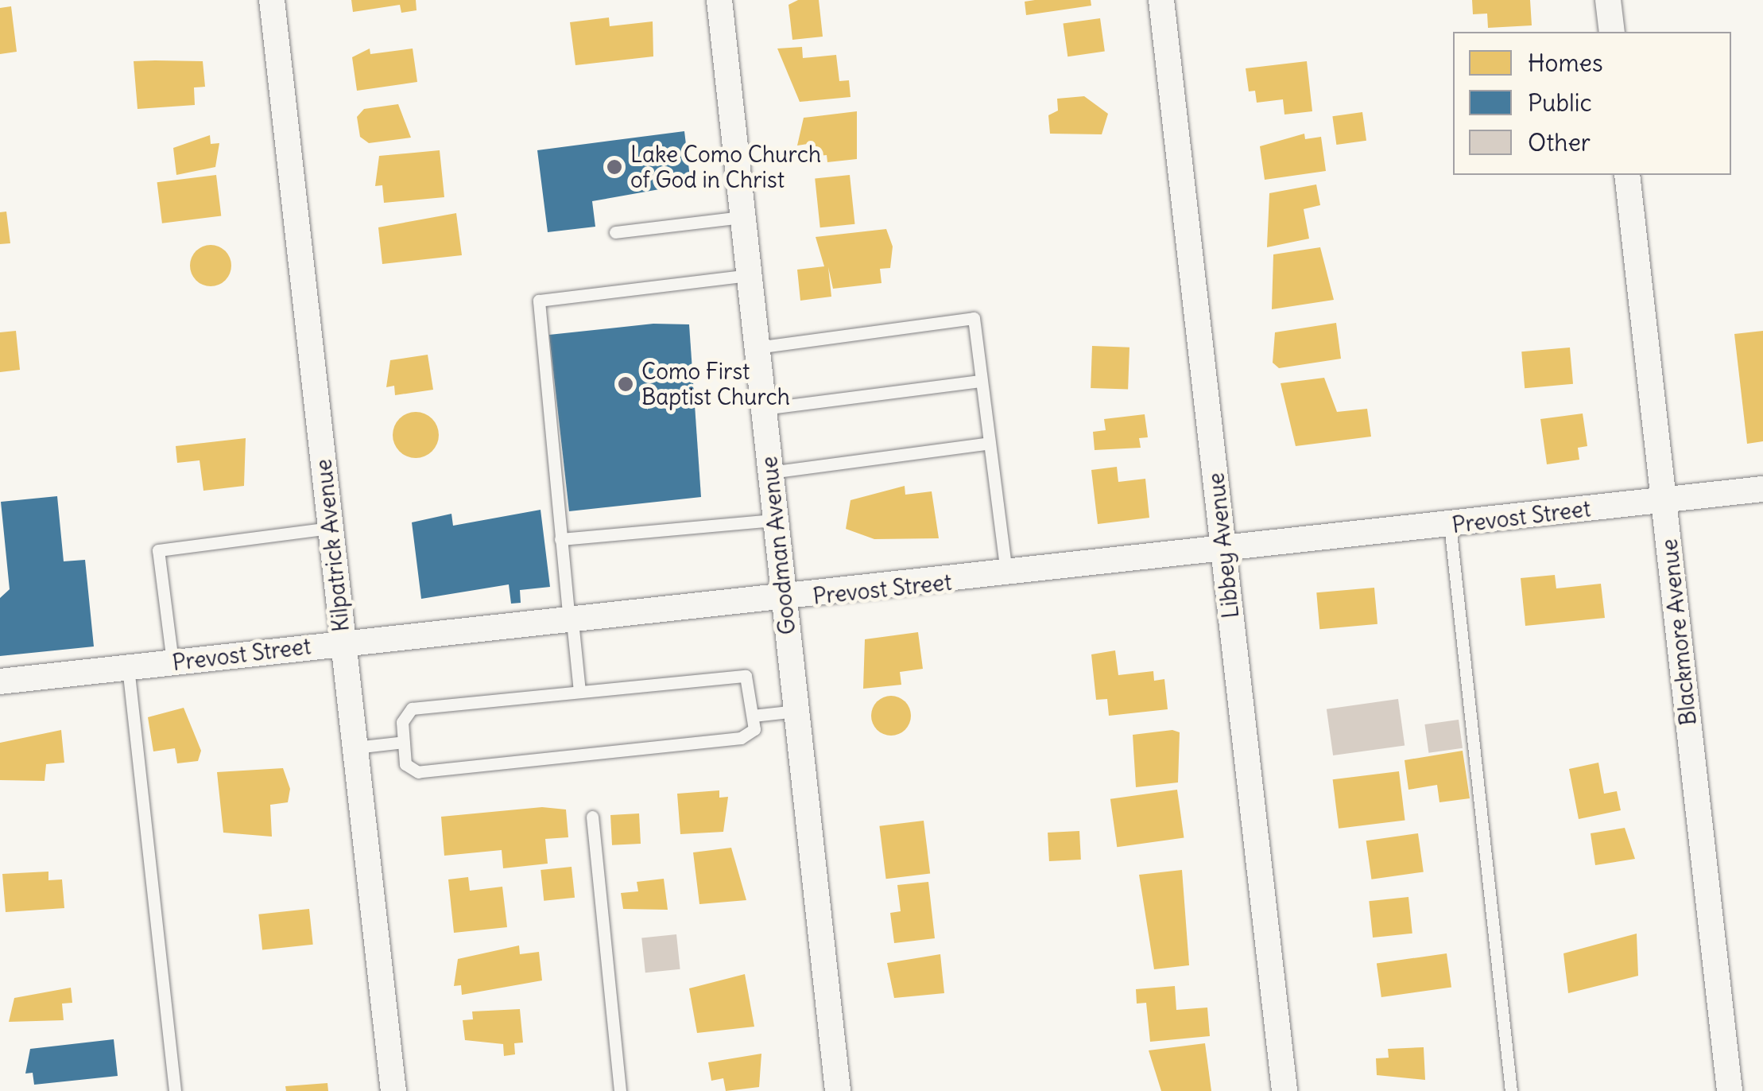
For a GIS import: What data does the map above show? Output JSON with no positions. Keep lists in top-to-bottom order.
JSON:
{
  "streets": {
    "street": [
      "Prevost Street",
      "Kilpatrick Avenue",
      "Goodman Avenue",
      "Libbey Avenue",
      "Blackmore Avenue"
    ]
  },
  "crossings": [
    ["Prevost Street", "Kilpatrick Avenue"],
    ["Prevost Street", "Goodman Avenue"],
    ["Prevost Street", "Libbey Avenue"],
    ["Prevost Street", "Blackmore Avenue"]
  ],
  "places": ["Lake Como Church of God in Christ", "Como First Baptist Church"],
  "legend": ["Homes", "Public", "Other"]
}
